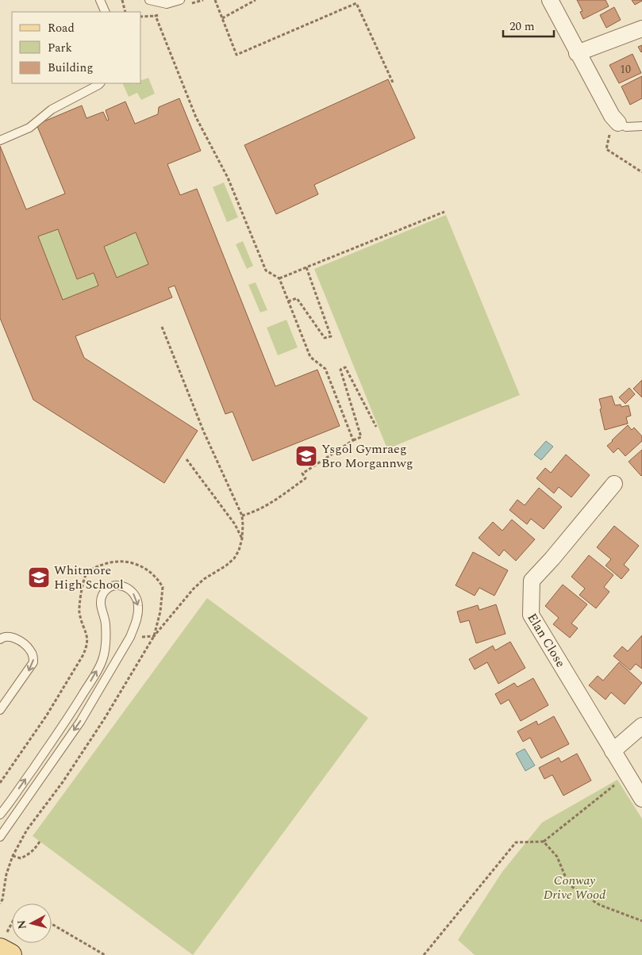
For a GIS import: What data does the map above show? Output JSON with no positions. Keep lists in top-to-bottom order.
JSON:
{
  "streets": {
    "street": ["Elan Close"]
  },
  "parks": ["Conway Drive Wood"],
  "places": {
    "school or university": ["Ysgol Gymraeg Bro Morgannwg", "Whitmore High School"]
  },
  "house_numbers": ["10"],
  "legend": ["Road", "Park", "Building"],
  "scale_bar": "20 m",
  "north": "left"
}
